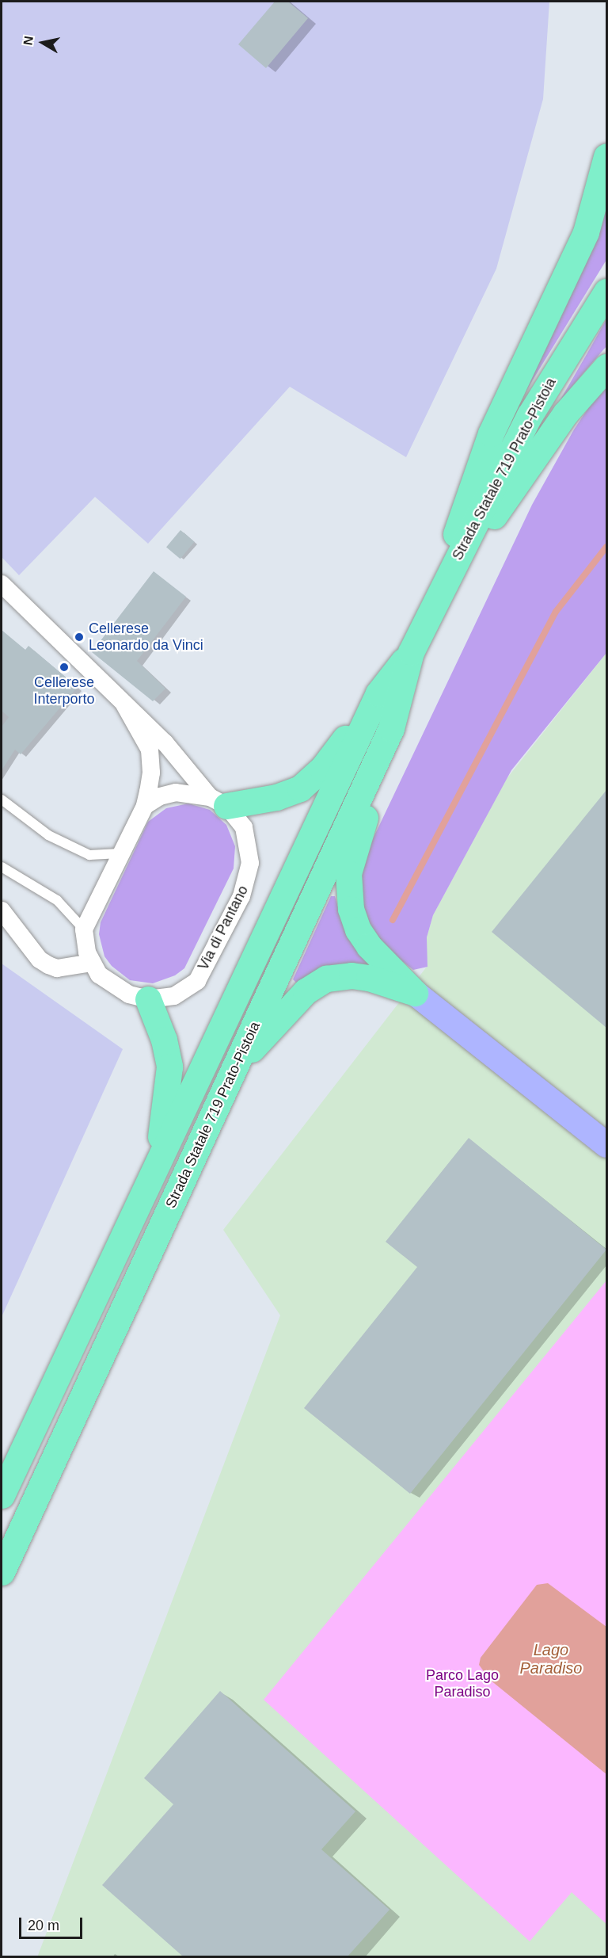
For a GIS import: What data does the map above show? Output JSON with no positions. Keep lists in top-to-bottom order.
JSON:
{
  "streets": {
    "highway": ["Strada Statale 719 Prato-Pistoia"],
    "street": ["Via di Pantano"]
  },
  "water": ["Lago Paradiso"],
  "parks": ["Parco Lago Paradiso"],
  "places": ["Cellerese Leonardo da Vinci", "Cellerese Interporto"],
  "scale_bar": "20 m",
  "north": "left"
}
